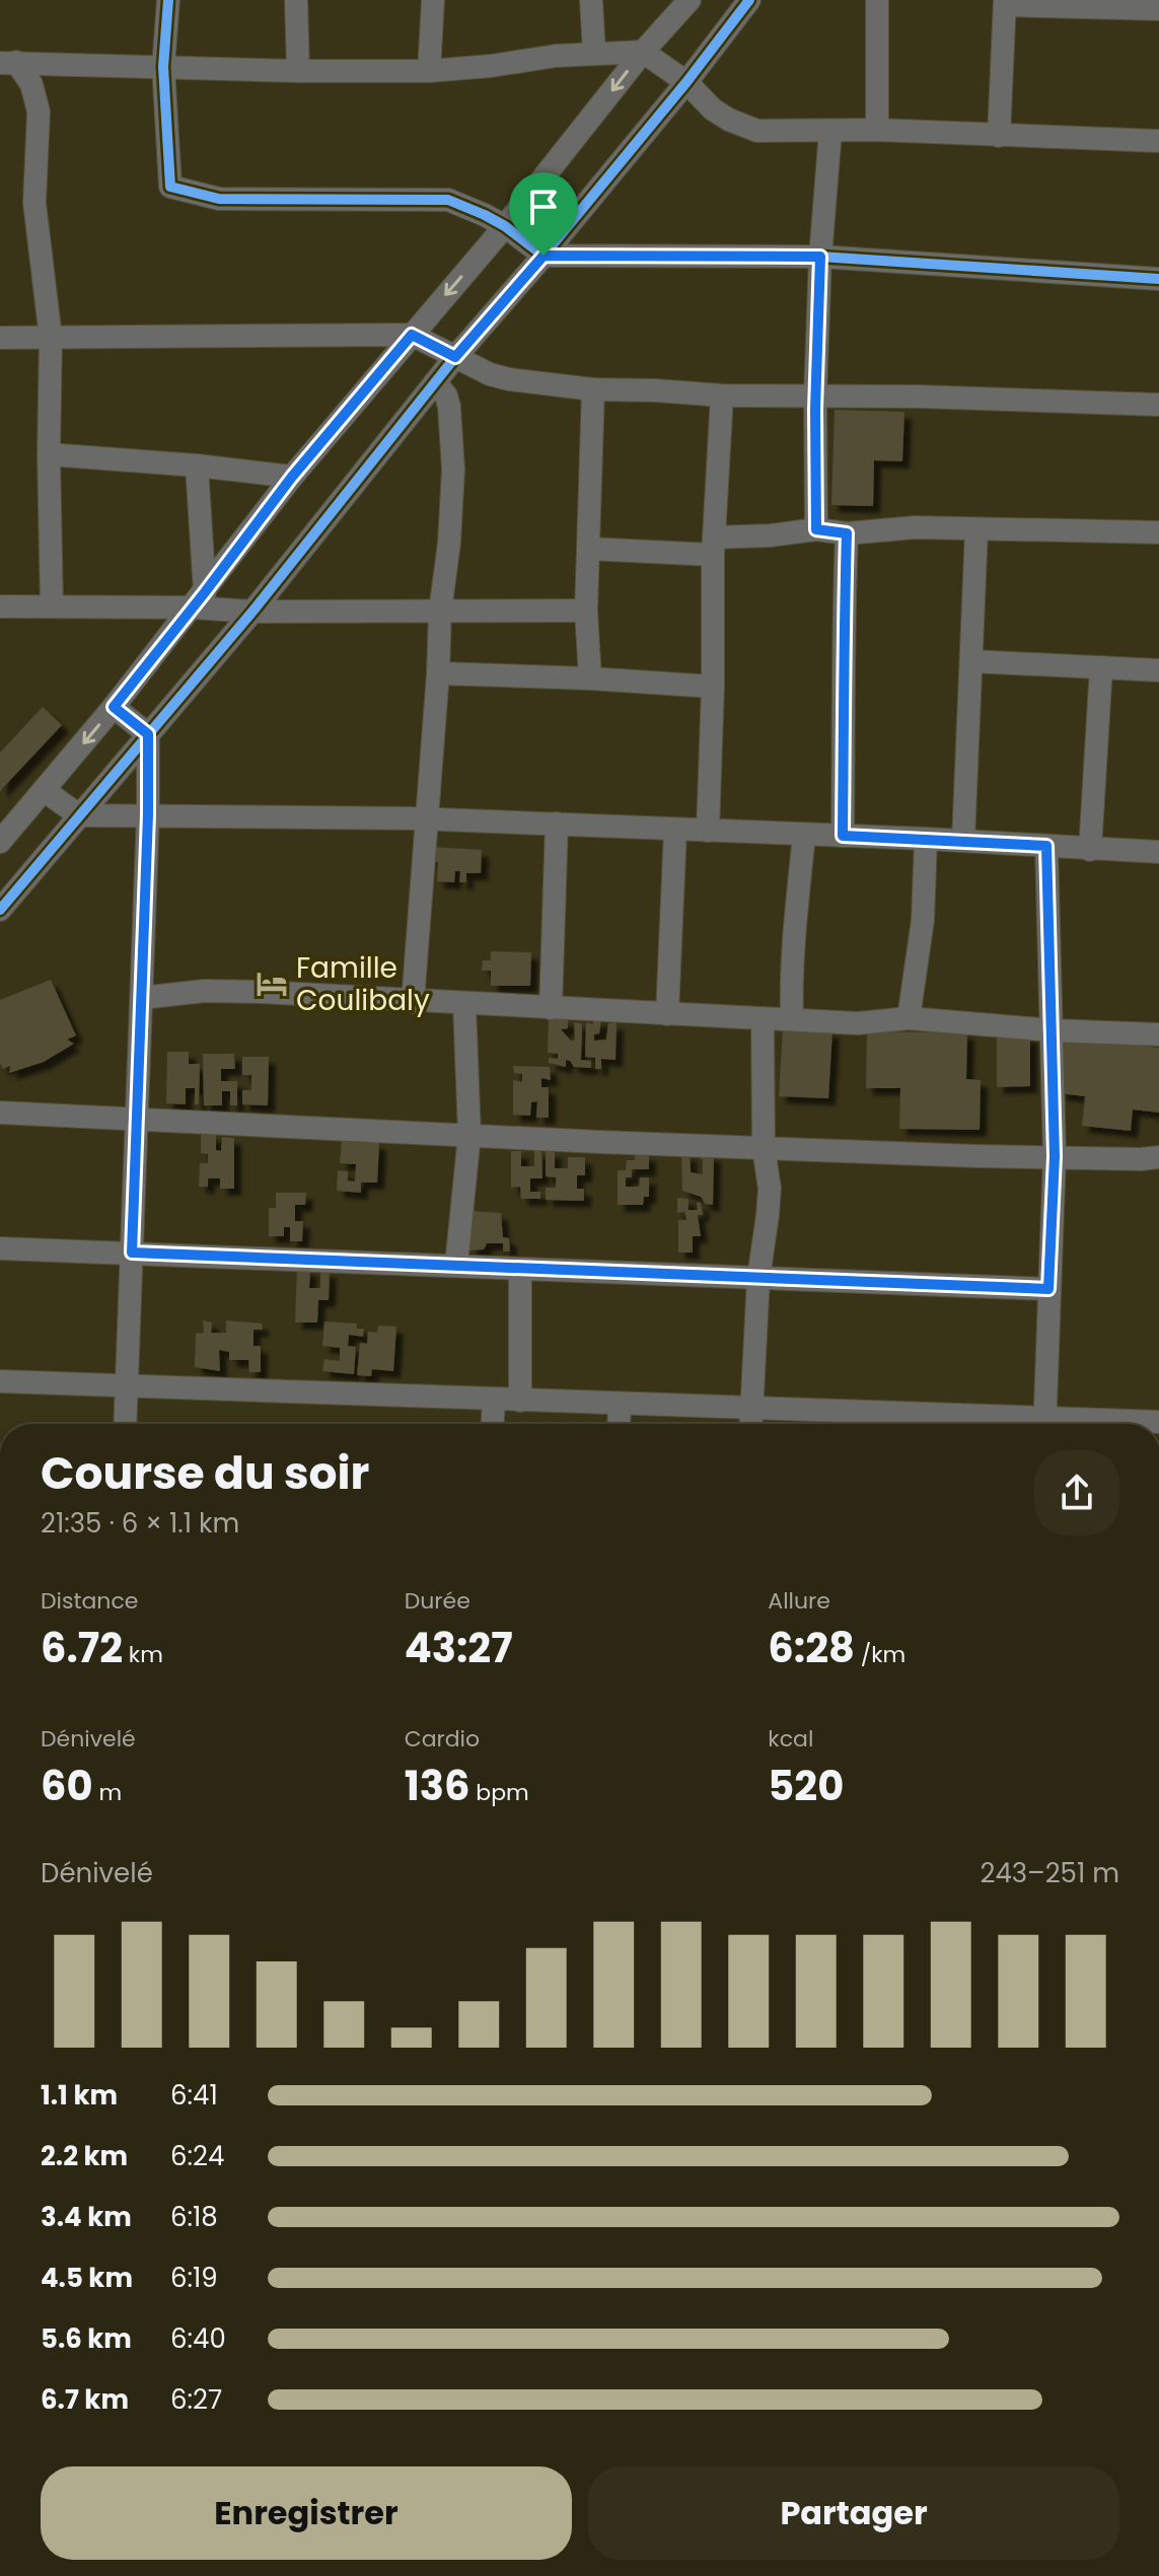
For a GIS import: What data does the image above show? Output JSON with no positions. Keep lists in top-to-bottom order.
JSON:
{
  "places": {
    "hotel": ["Famille Coulibaly"]
  },
  "page": {
    "heading": ["Course du soir", "21:35 · 6 × 1.1 km"],
    "stats": [
      ["Distance", "6.72 km"],
      ["Durée", "43:27"],
      ["Allure", "6:28 /km"],
      ["Dénivelé", "60 m"],
      ["Cardio", "136 bpm"],
      ["kcal", "520"]
    ],
    "chart": ["Dénivelé", "243–251 m"],
    "list": [
      {
        "name": "1.1 km",
        "note": "6:41"
      },
      {
        "name": "2.2 km",
        "note": "6:24"
      },
      {
        "name": "3.4 km",
        "note": "6:18"
      },
      {
        "name": "4.5 km",
        "note": "6:19"
      },
      {
        "name": "5.6 km",
        "note": "6:40"
      },
      {
        "name": "6.7 km",
        "note": "6:27"
      }
    ],
    "buttons": ["Enregistrer", "Partager"]
  }
}
